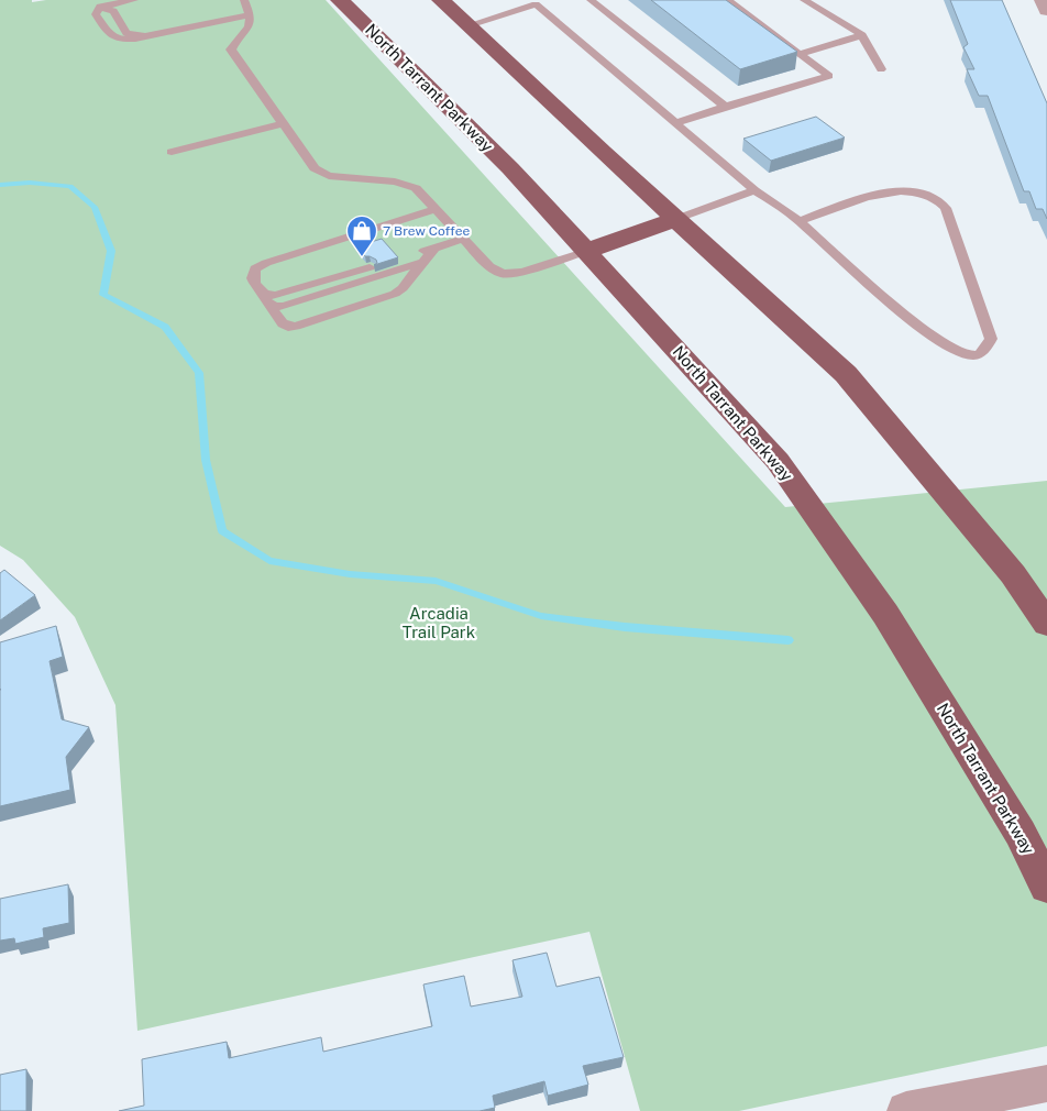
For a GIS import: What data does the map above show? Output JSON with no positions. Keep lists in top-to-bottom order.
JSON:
{
  "streets": {
    "main road": ["North Tarrant Parkway"]
  },
  "parks": ["Arcadia Trail Park"],
  "places": {
    "shop": ["7 Brew Coffee"]
  }
}
